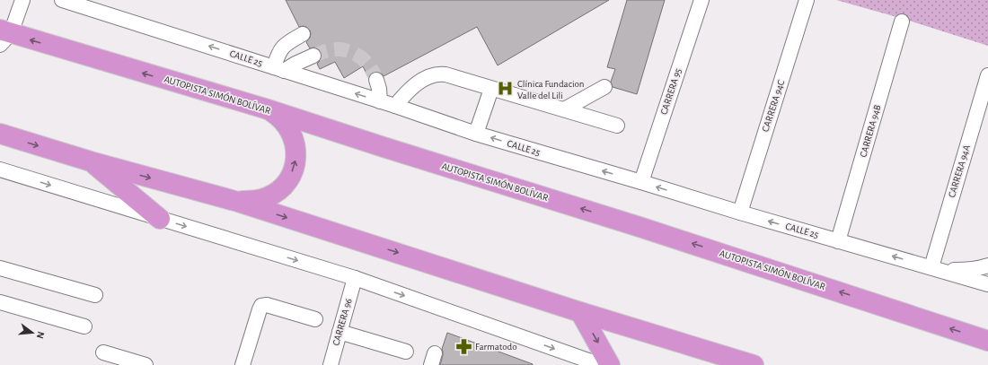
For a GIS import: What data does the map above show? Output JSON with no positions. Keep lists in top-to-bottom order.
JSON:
{
  "streets": {
    "highway": ["AUTOPISTA SIMÓN BOLÍVAR"],
    "street": [
      "CALLE 25",
      "CARRERA 95",
      "CARRERA 94C",
      "CARRERA 94B",
      "CARRERA 94A",
      "CARRERA 96"
    ]
  },
  "crossings": [
    ["CALLE 25", "CARRERA 95"],
    ["CALLE 25", "CARRERA 94C"],
    ["CALLE 25", "CARRERA 94B"],
    ["CALLE 25", "CARRERA 94A"]
  ],
  "one_way": ["CALLE 25"],
  "places": {
    "hospital": ["Clínica Fundacion Valle del Lili"],
    "pharmacy": ["Farmatodo"]
  },
  "north": "right"
}
